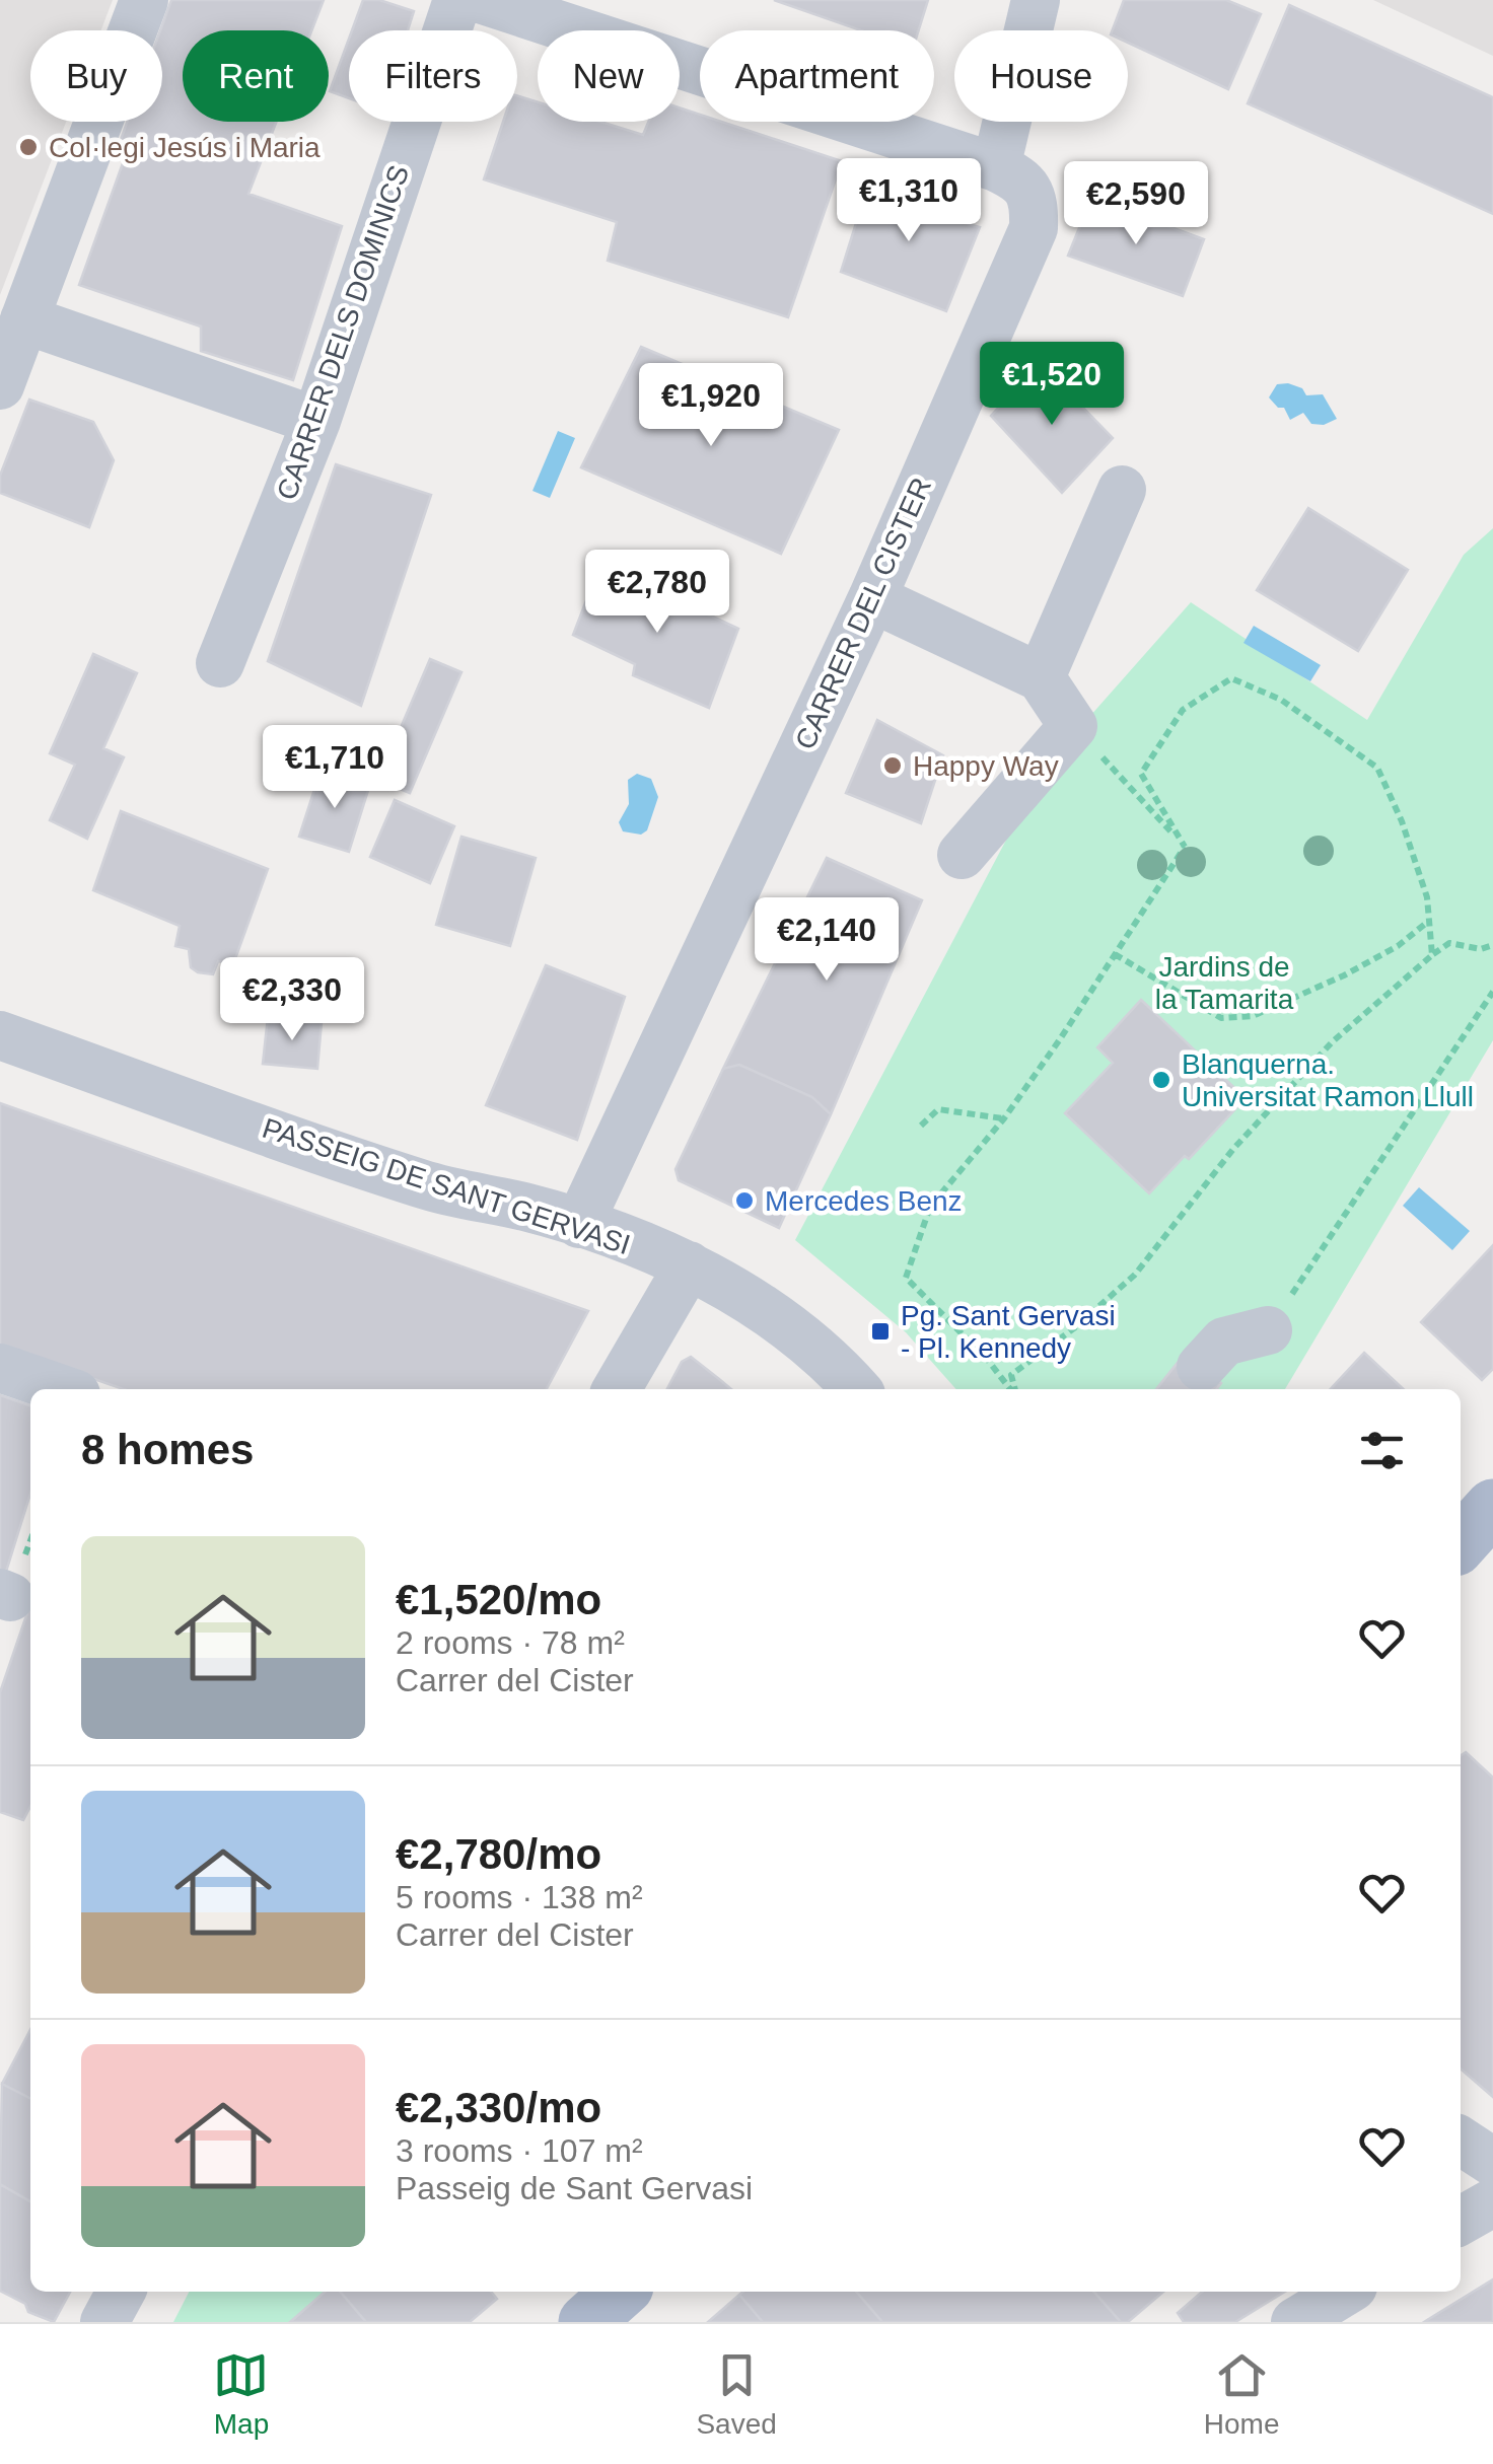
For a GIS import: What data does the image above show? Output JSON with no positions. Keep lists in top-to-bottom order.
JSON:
{
  "streets": {
    "street": ["CARRER DELS DOMINICS", "CARRER DEL CISTER", "PASSEIG DE SANT GERVASI"]
  },
  "crossings": [
    ["CARRER DEL CISTER", "PASSEIG DE SANT GERVASI"]
  ],
  "parks": ["Jardins de la Tamarita"],
  "places": {
    "other": [
      "Col·legi Jesús i Maria",
      "Happy Way",
      "Blanquerna. Universitat Ramon Llull",
      "Mercedes Benz"
    ],
    "transit": ["Pg. Sant Gervasi - Pl. Kennedy"]
  },
  "page": {
    "chip": [
      "Buy",
      "Rent",
      "Filters",
      "New",
      "Apartment",
      "House"
    ],
    "price": [
      "€1,310",
      "€2,590",
      "€1,520",
      "€1,920",
      "€2,780",
      "€1,710",
      "€2,140",
      "€2,330"
    ],
    "heading": "8 homes",
    "list": [
      {
        "name": "€1,520/mo",
        "note": "2 rooms · 78 m² · Carrer del Cister"
      },
      {
        "name": "€2,780/mo",
        "note": "5 rooms · 138 m² · Carrer del Cister"
      },
      {
        "name": "€2,330/mo",
        "note": "3 rooms · 107 m² · Passeig de Sant Gervasi"
      }
    ],
    "tabs": ["Map", "Saved", "Home"]
  }
}
